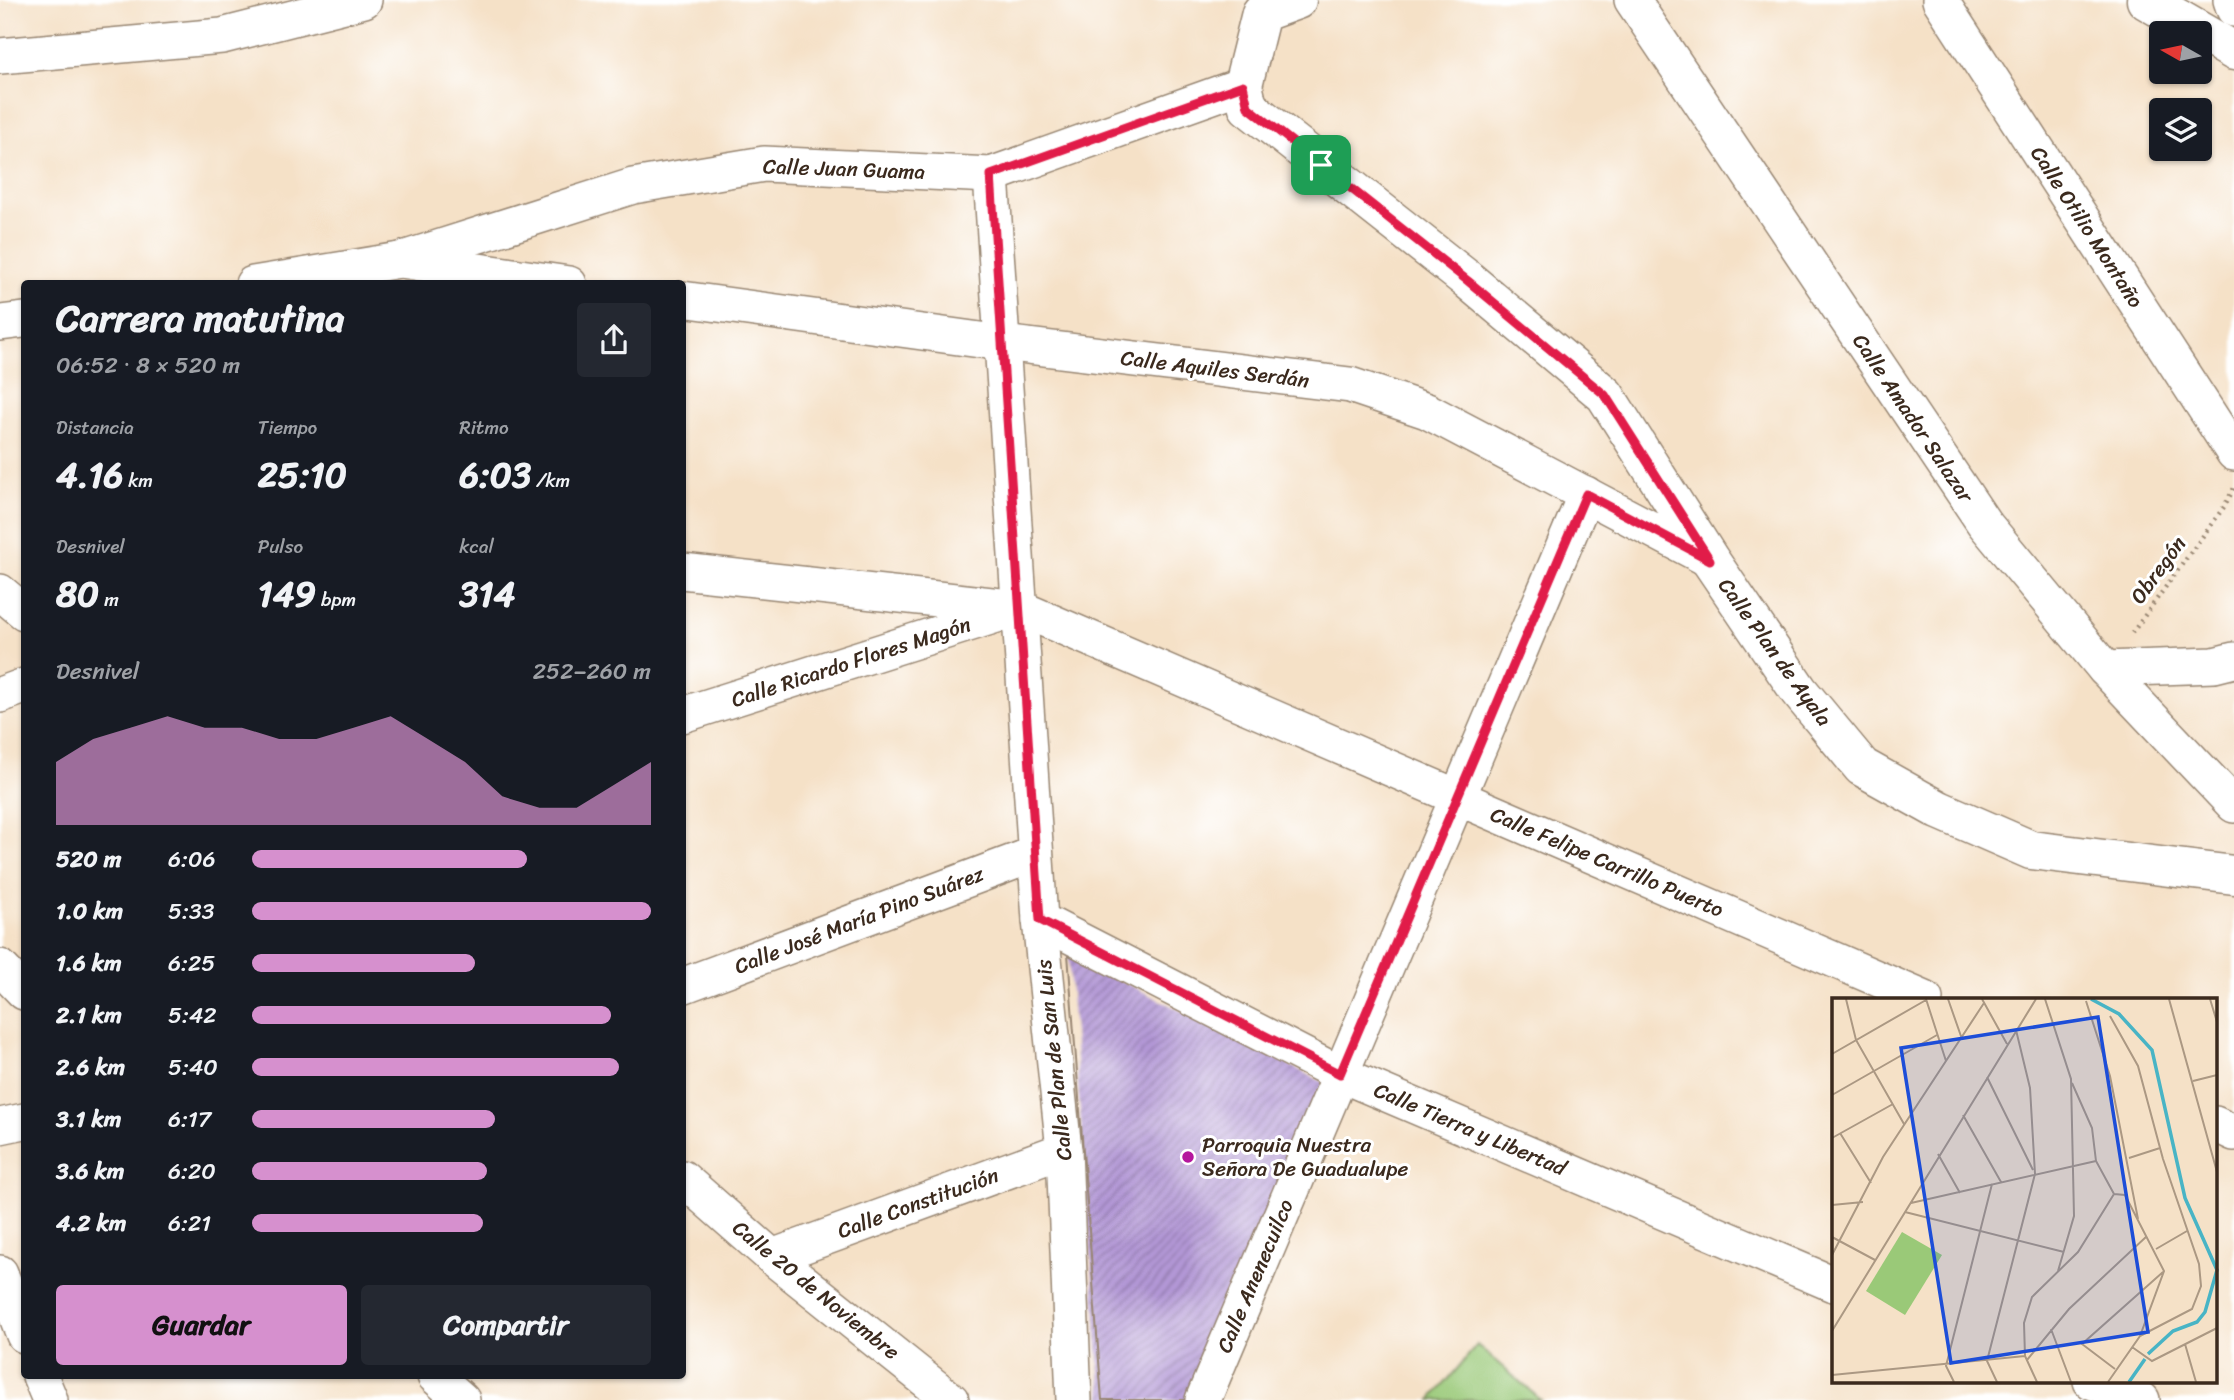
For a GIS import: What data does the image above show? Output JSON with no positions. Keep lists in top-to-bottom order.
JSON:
{
  "streets": {
    "street": [
      "Calle Juan Guama",
      "Calle Otilio Montaño",
      "Calle Aquiles Serdán",
      "Calle Amador Salazar",
      "Calle Plan de Ayala",
      "Calle Ricardo Flores Magón",
      "Calle Felipe Carrillo Puerto",
      "Calle José María Pino Suárez",
      "Calle Plan de San Luis",
      "Calle Tierra y Libertad",
      "Calle Constitución",
      "Calle Anenecuilco",
      "Calle 20 de Noviembre"
    ],
    "path": ["Obregón"]
  },
  "crossings": [
    ["Calle Juan Guama", "Calle Plan de Ayala"],
    ["Calle Juan Guama", "Calle Plan de San Luis"],
    ["Calle Aquiles Serdán", "Calle Plan de Ayala"],
    ["Calle Aquiles Serdán", "Calle Plan de San Luis"],
    ["Calle Aquiles Serdán", "Calle Anenecuilco"],
    ["Calle Amador Salazar", "Obregón"],
    ["Calle Ricardo Flores Magón", "Calle Felipe Carrillo Puerto"],
    ["Calle Ricardo Flores Magón", "Calle Plan de San Luis"],
    ["Calle Felipe Carrillo Puerto", "Calle Plan de San Luis"],
    ["Calle Felipe Carrillo Puerto", "Calle Anenecuilco"],
    ["Calle José María Pino Suárez", "Calle Plan de San Luis"],
    ["Calle Plan de San Luis", "Calle Tierra y Libertad"],
    ["Calle Plan de San Luis", "Calle Constitución"],
    ["Calle Tierra y Libertad", "Calle Anenecuilco"],
    ["Calle Constitución", "Calle 20 de Noviembre"]
  ],
  "places": ["Parroquia Nuestra Señora De Guadualupe"],
  "north": "left",
  "page": {
    "heading": ["Carrera matutina", "06:52 · 8 × 520 m"],
    "stats": [
      ["Distancia", "4.16 km"],
      ["Tiempo", "25:10"],
      ["Ritmo", "6:03 /km"],
      ["Desnivel", "80 m"],
      ["Pulso", "149 bpm"],
      ["kcal", "314"]
    ],
    "chart": ["Desnivel", "252–260 m"],
    "list": [
      {
        "name": "520 m",
        "note": "6:06"
      },
      {
        "name": "1.0 km",
        "note": "5:33"
      },
      {
        "name": "1.6 km",
        "note": "6:25"
      },
      {
        "name": "2.1 km",
        "note": "5:42"
      },
      {
        "name": "2.6 km",
        "note": "5:40"
      },
      {
        "name": "3.1 km",
        "note": "6:17"
      },
      {
        "name": "3.6 km",
        "note": "6:20"
      },
      {
        "name": "4.2 km",
        "note": "6:21"
      }
    ],
    "buttons": ["Guardar", "Compartir"]
  }
}
